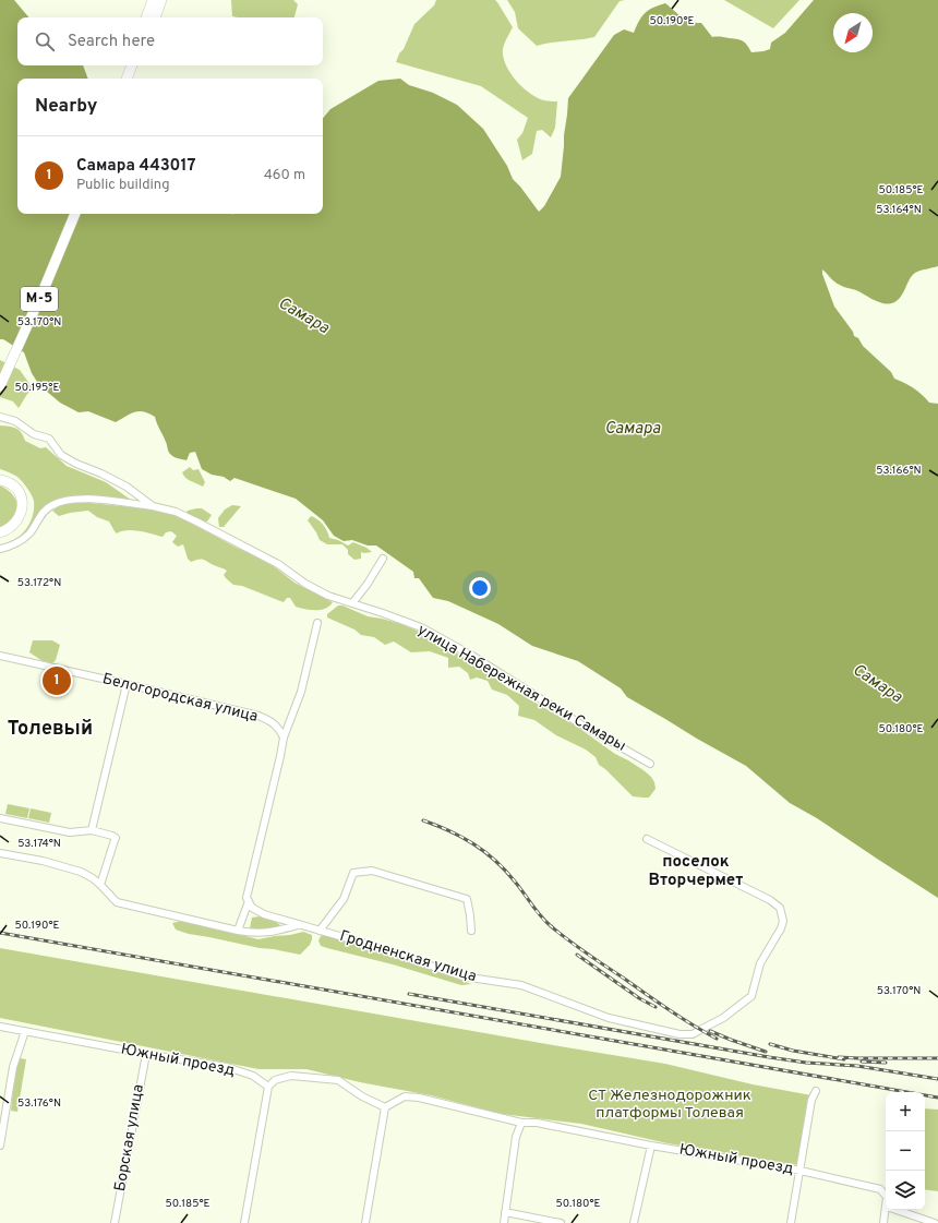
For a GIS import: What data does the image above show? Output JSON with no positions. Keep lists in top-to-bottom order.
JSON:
{
  "streets": {
    "main road": ["М-5"],
    "street": [
      "улица Набережная реки Самары",
      "Белогородская улица",
      "Гродненская улица",
      "Южный проезд",
      "Борская улица"
    ]
  },
  "crossings": [
    ["Южный проезд", "Борская улица"]
  ],
  "districts": ["Толевый", "поселок Вторчермет"],
  "water": ["Самара"],
  "parks": ["СТ Железнодорожник платформы Толевая"],
  "north": "bottom left",
  "page": {
    "search": "Search here",
    "heading": "Nearby",
    "list": [
      {
        "mark": "1",
        "name": "Самара 443017",
        "note": "Public building",
        "value": "460 m"
      }
    ],
    "pins": "1",
    "map_buttons": ["+", "−"]
  },
  "coordinates": [
    "50.190°E",
    "50.185°E",
    "53.164°N",
    "53.170°N",
    "50.195°E",
    "53.166°N",
    "53.172°N",
    "50.180°E",
    "53.174°N",
    "53.176°N"
  ]
}
